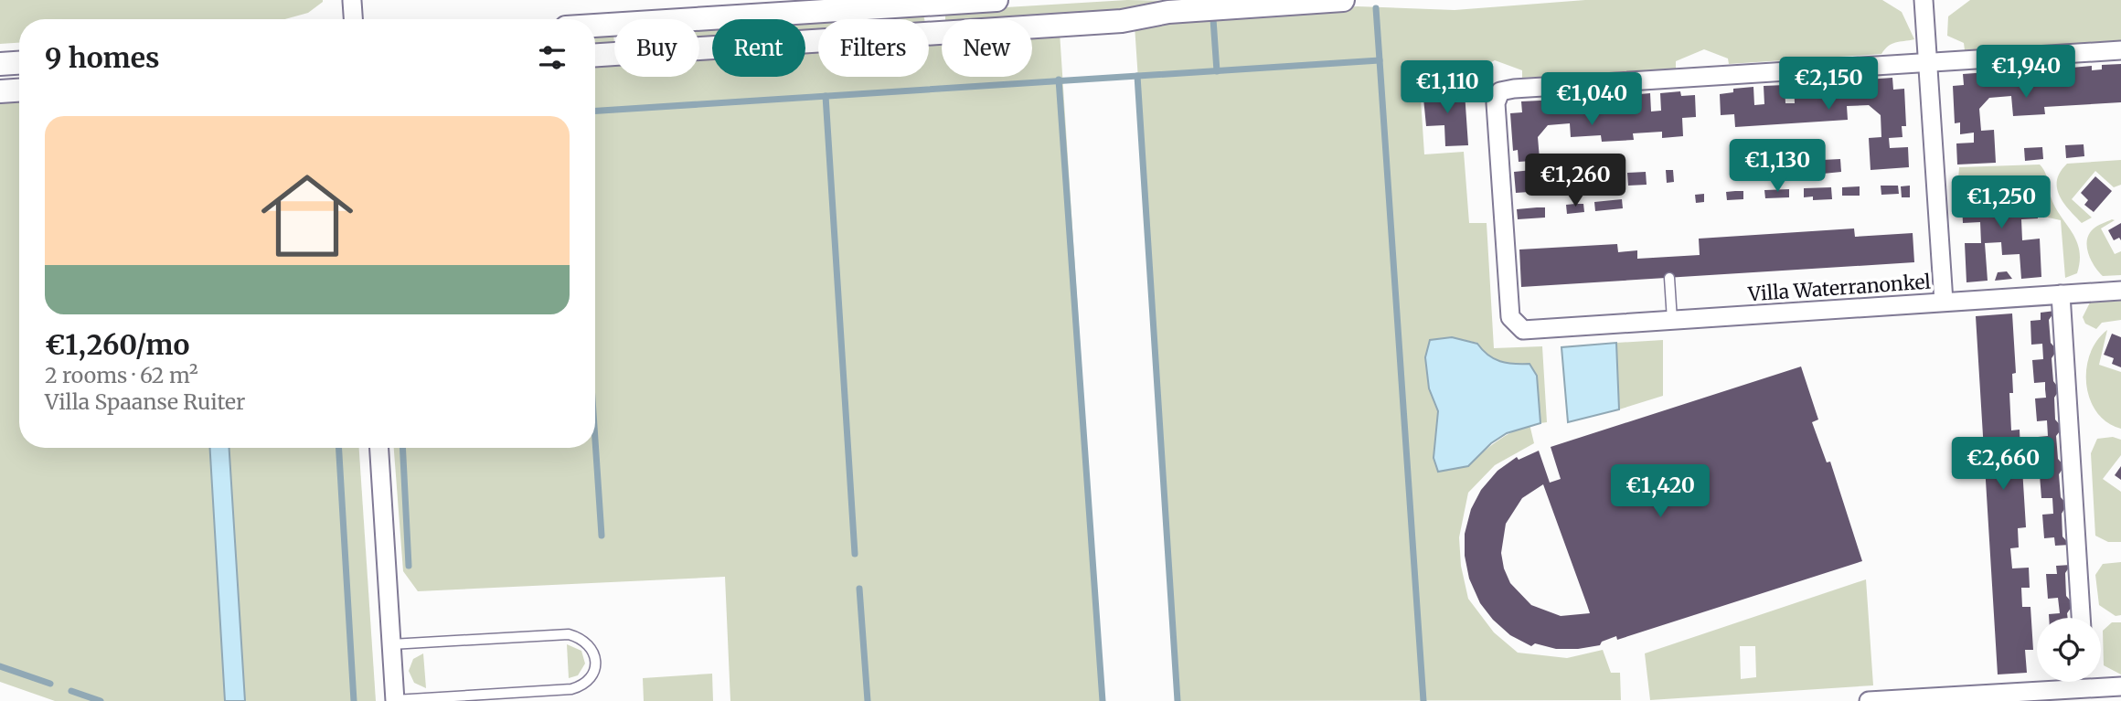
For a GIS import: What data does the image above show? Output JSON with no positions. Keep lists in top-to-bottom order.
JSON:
{
  "streets": {
    "street": ["Villa Waterranonkel"]
  },
  "page": {
    "chip": [
      "Buy",
      "Rent",
      "Filters",
      "New"
    ],
    "heading": "9 homes",
    "price": [
      "€1,940",
      "€2,150",
      "€1,110",
      "€1,040",
      "€1,130",
      "€1,260",
      "€1,250",
      "€2,660",
      "€1,420"
    ],
    "list": [
      {
        "name": "€1,260/mo",
        "note": "2 rooms · 62 m² · Villa Spaanse Ruiter"
      }
    ]
  }
}
